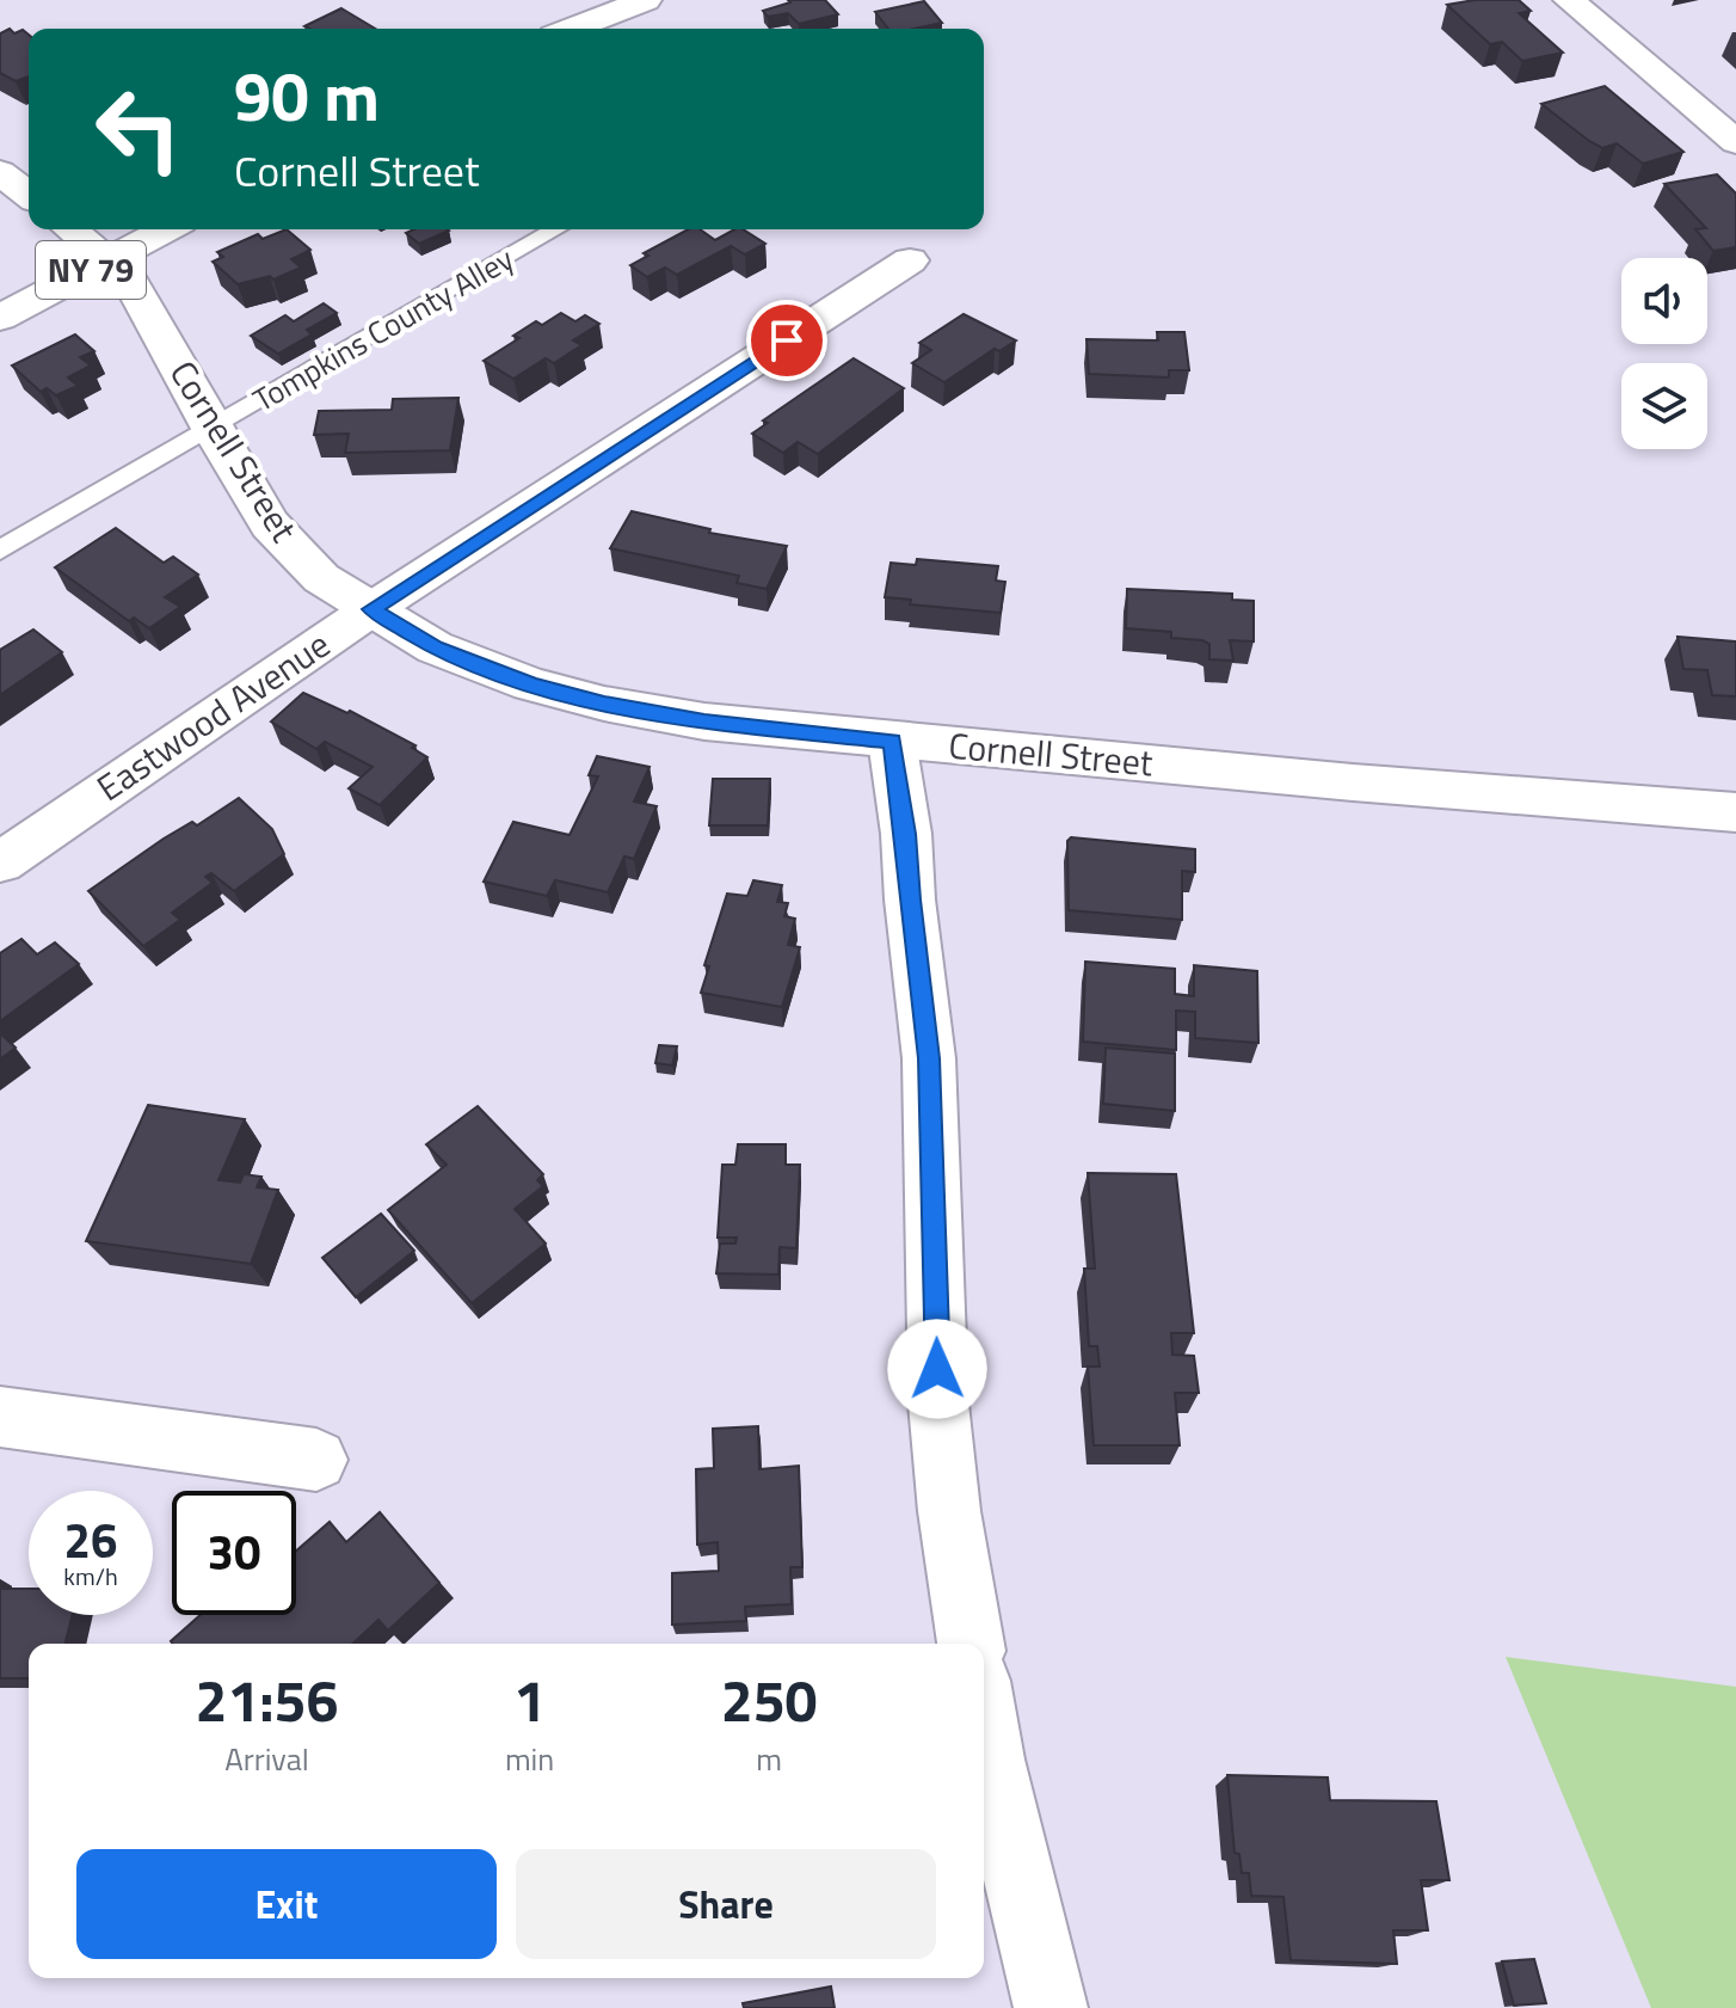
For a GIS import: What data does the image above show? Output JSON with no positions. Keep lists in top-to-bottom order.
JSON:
{
  "streets": {
    "main road": ["NY 79", "Cornell Street", "Eastwood Avenue"],
    "lane": ["Tompkins County Alley"]
  },
  "crossings": [
    ["NY 79", "Cornell Street"],
    ["Tompkins County Alley", "Cornell Street"],
    ["Cornell Street", "Eastwood Avenue"]
  ],
  "page": {
    "turn": ["90 m", "Cornell Street"],
    "speed": "26 km/h",
    "limit": "30",
    "eta": [
      "21:56",
      "Arrival",
      "1",
      "min",
      "250",
      "m"
    ],
    "buttons": ["Exit", "Share"]
  }
}
